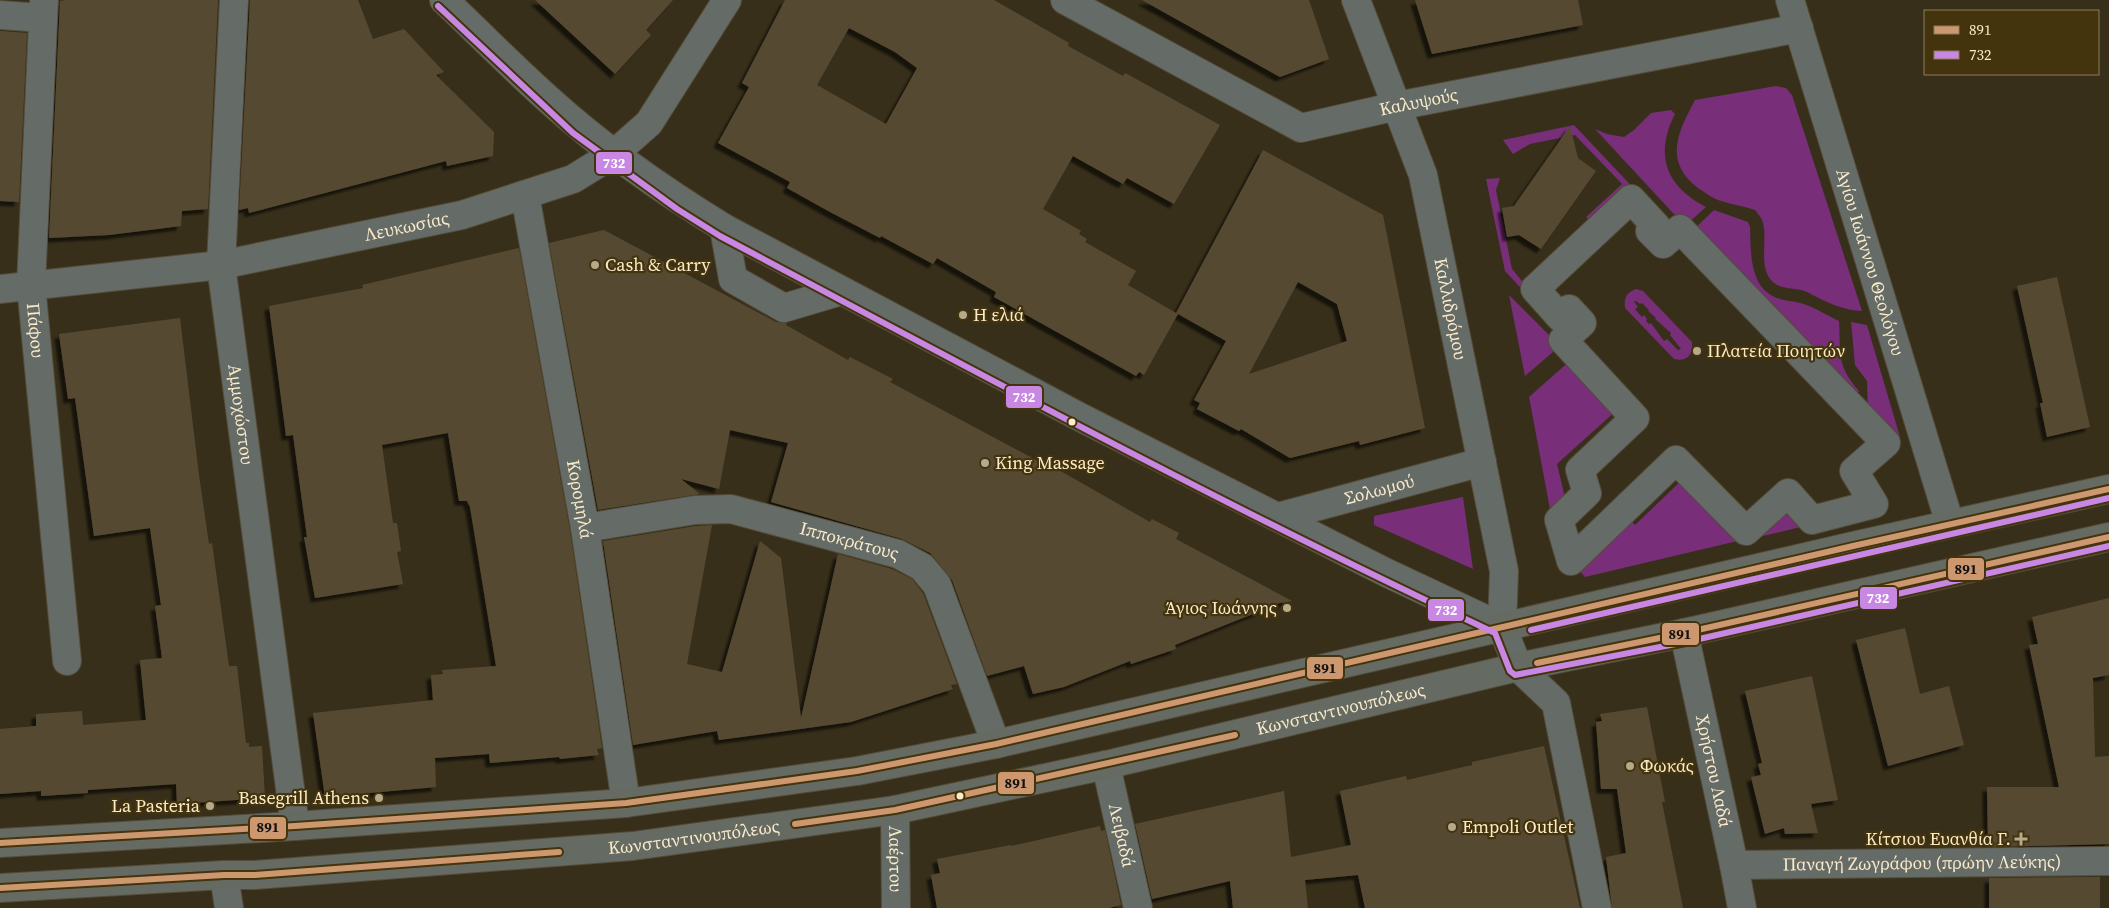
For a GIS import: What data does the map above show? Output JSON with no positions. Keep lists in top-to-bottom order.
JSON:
{
  "streets": {
    "main road": ["Κωνσταντινουπόλεως"],
    "street": [
      "Καλυψούς",
      "Λευκωσίας",
      "Αγίου Ιωάννου Θεολόγου",
      "Καλλιδρόμου",
      "Πάφου",
      "Αμμοχώστου",
      "Σολωμού",
      "Κορομηλά",
      "Ιπποκράτους",
      "Χρήστου Λαδά",
      "Λειβαδά",
      "Λαέρτου",
      "Παναγή Ζωγράφου (πρώην Λεύκης)"
    ]
  },
  "crossings": [
    ["Καλυψούς", "Αγίου Ιωάννου Θεολόγου"],
    ["Καλυψούς", "Καλλιδρόμου"],
    ["Λευκωσίας", "Πάφου"],
    ["Λευκωσίας", "Αμμοχώστου"],
    ["Λευκωσίας", "Κορομηλά"],
    ["Καλλιδρόμου", "Σολωμού"],
    ["Κορομηλά", "Ιπποκράτους"],
    ["Κωνσταντινουπόλεως", "Χρήστου Λαδά"],
    ["Κωνσταντινουπόλεως", "Λειβαδά"],
    ["Κωνσταντινουπόλεως", "Λαέρτου"],
    ["Χρήστου Λαδά", "Παναγή Ζωγράφου (πρώην Λεύκης)"]
  ],
  "places": {
    "other": [
      "Cash & Carry",
      "Η ελιά",
      "Πλατεία Ποιητών",
      "King Massage",
      "Άγιος Ιωάννης",
      "Φωκάς",
      "Basegrill Athens",
      "La Pasteria",
      "Empoli Outlet"
    ],
    "health": ["Κίτσιου Ευανθία Γ."]
  },
  "lines": ["transit line 732", "transit line 891"],
  "legend": ["891", "732"]
}
